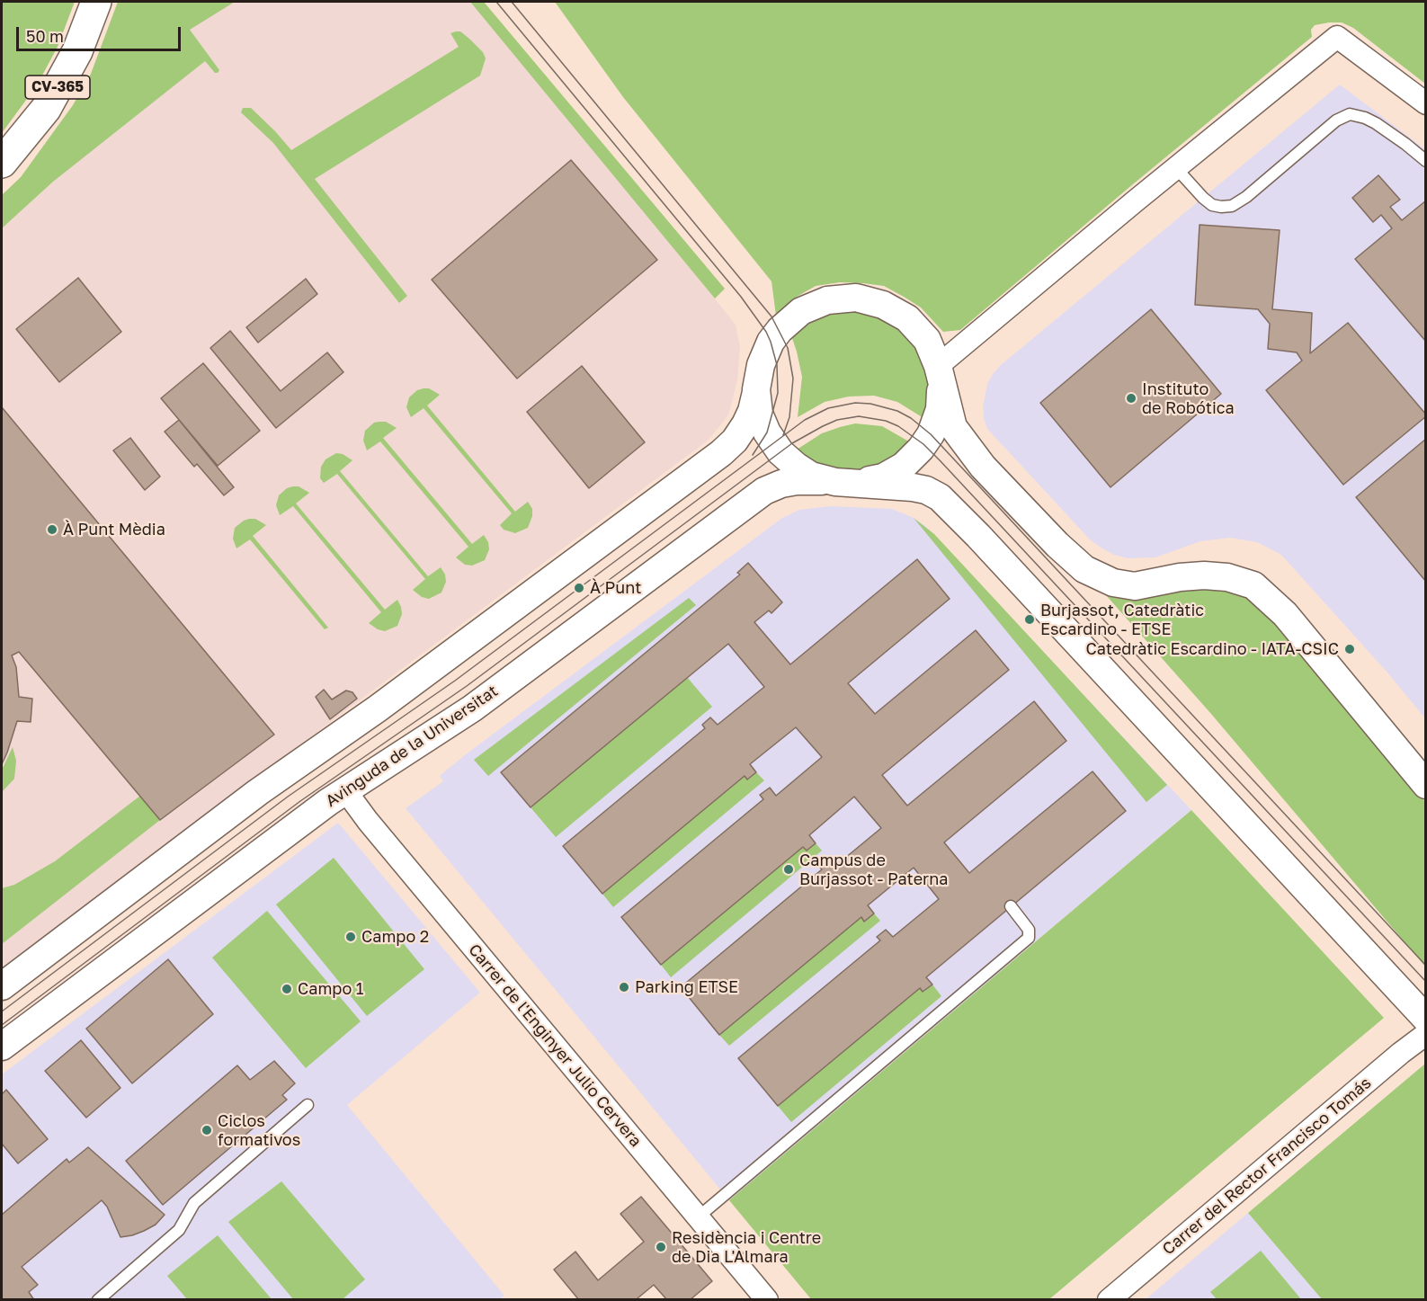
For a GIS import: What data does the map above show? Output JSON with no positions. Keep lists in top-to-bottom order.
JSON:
{
  "streets": {
    "main road": ["CV-365"],
    "street": ["Avinguda de la Universitat", "Carrer de l'Enginyer Julio Cervera", "Carrer del Rector Francisco Tomás"]
  },
  "crossings": [
    ["Avinguda de la Universitat", "Carrer de l'Enginyer Julio Cervera"]
  ],
  "places": [
    "Instituto de Robótica",
    "À Punt Mèdia",
    "À Punt",
    "Burjassot, Catedràtic Escardino - ETSE",
    "Catedràtic Escardino - IATA-CSIC",
    "Campus de Burjassot - Paterna",
    "Campo 2",
    "Parking ETSE",
    "Campo 1",
    "Ciclos formativos",
    "Residència i Centre de Dia L'Almara"
  ],
  "scale_bar": "50 m"
}
